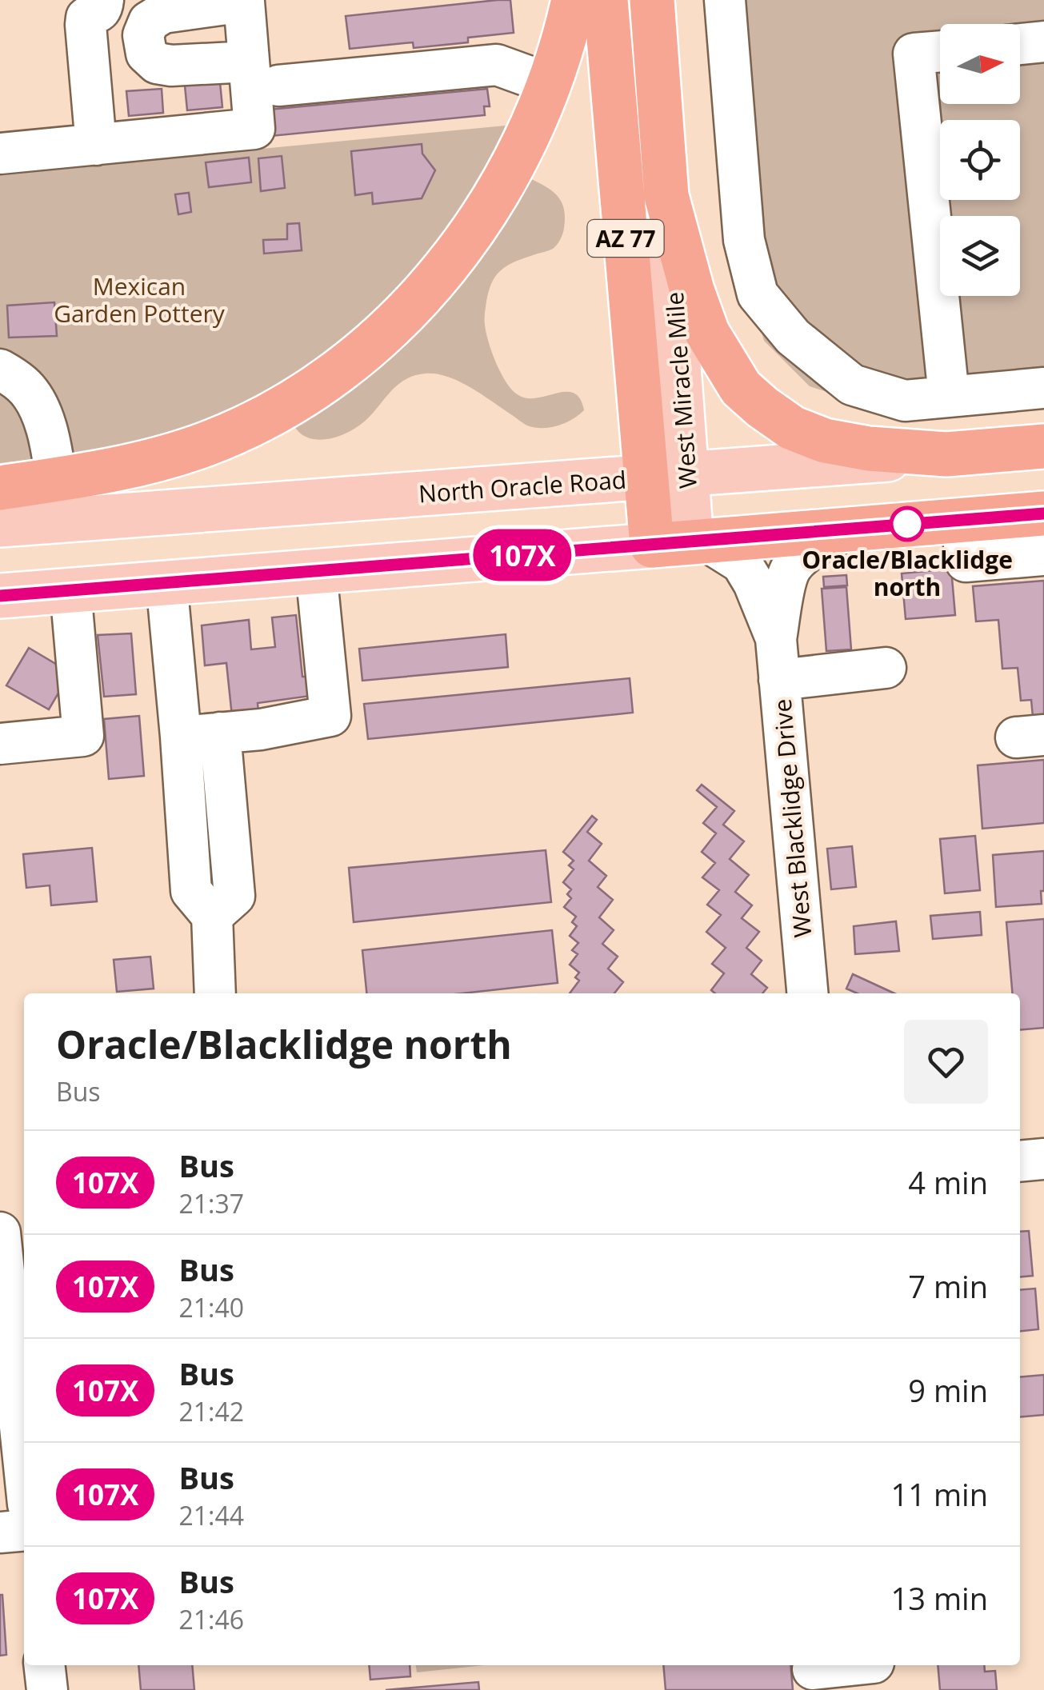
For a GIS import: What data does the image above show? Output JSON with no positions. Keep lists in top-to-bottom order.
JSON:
{
  "streets": {
    "highway": ["AZ 77", "West Miracle Mile", "North Oracle Road"],
    "street": ["West Blacklidge Drive"]
  },
  "crossings": [
    ["AZ 77", "West Miracle Mile"],
    ["AZ 77", "North Oracle Road"],
    ["West Miracle Mile", "North Oracle Road"]
  ],
  "parks": ["Mexican Garden Pottery"],
  "places": ["Oracle/Blacklidge north"],
  "lines": ["bus line 107X"],
  "north": "right",
  "page": {
    "on_map": "107X",
    "heading": ["Oracle/Blacklidge north", "Bus"],
    "list": [
      {
        "mark": "107X",
        "name": "Bus",
        "note": "21:37",
        "value": "4 min"
      },
      {
        "mark": "107X",
        "name": "Bus",
        "note": "21:40",
        "value": "7 min"
      },
      {
        "mark": "107X",
        "name": "Bus",
        "note": "21:42",
        "value": "9 min"
      },
      {
        "mark": "107X",
        "name": "Bus",
        "note": "21:44",
        "value": "11 min"
      },
      {
        "mark": "107X",
        "name": "Bus",
        "note": "21:46",
        "value": "13 min"
      }
    ]
  }
}
